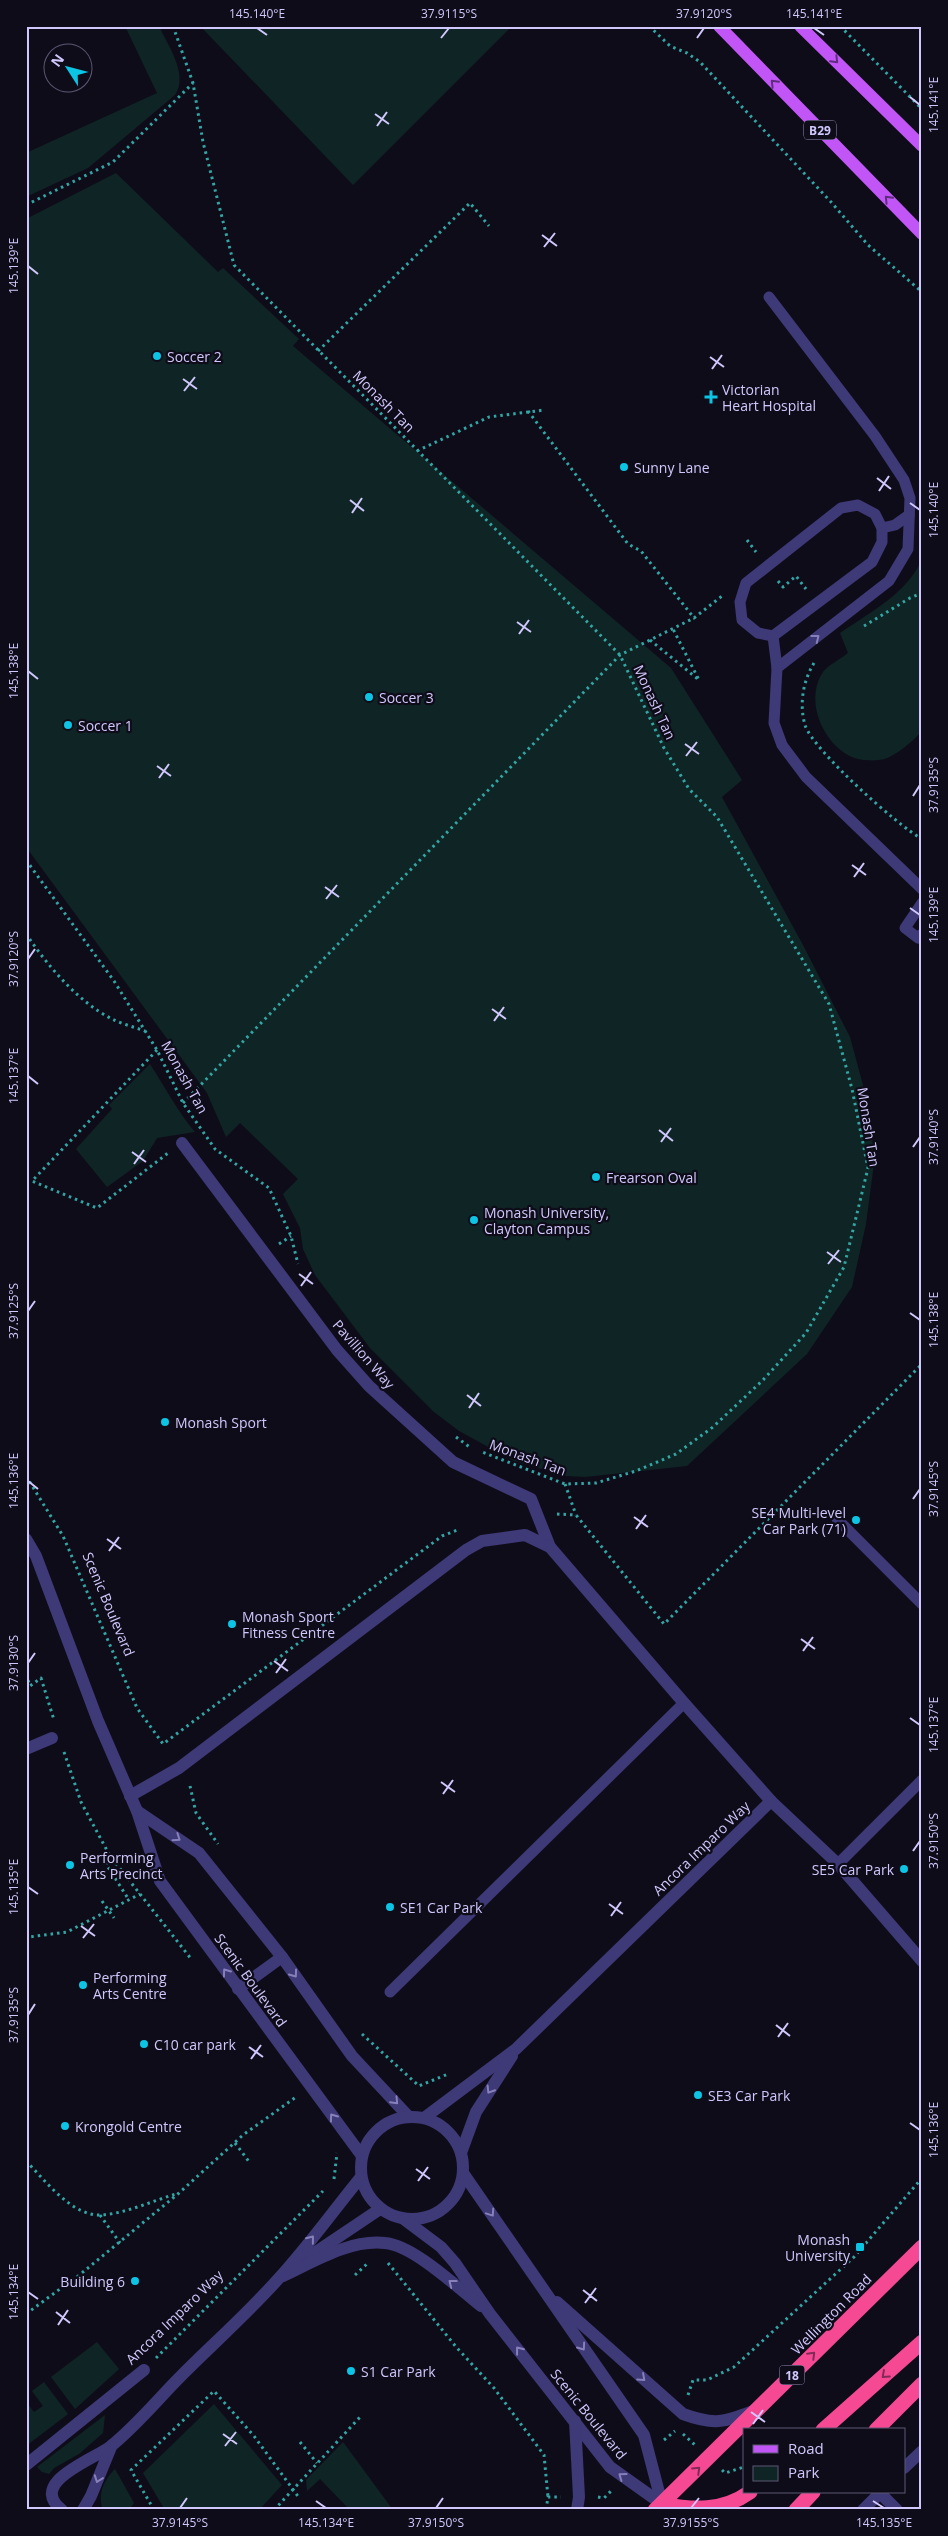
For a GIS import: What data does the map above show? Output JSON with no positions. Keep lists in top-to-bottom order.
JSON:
{
  "streets": {
    "highway": ["Wellington Road", "18"],
    "main road": ["B29"],
    "street": ["Pavillion Way", "Scenic Boulevard", "Ancora Imparo Way"],
    "path": ["Monash Tan"]
  },
  "crossings": [
    ["Pavillion Way", "Ancora Imparo Way"],
    ["Scenic Boulevard", "Ancora Imparo Way"],
    ["Scenic Boulevard", "Wellington Road"]
  ],
  "places": {
    "other": [
      "Soccer 2",
      "Sunny Lane",
      "Soccer 3",
      "Soccer 1",
      "Frearson Oval",
      "Monash University, Clayton Campus",
      "Monash Sport",
      "SE4 Multi-level Car Park (71)",
      "Monash Sport Fitness Centre",
      "Performing Arts Precinct",
      "SE5 Car Park",
      "SE1 Car Park",
      "Performing Arts Centre",
      "C10 car park",
      "SE3 Car Park",
      "Krongold Centre",
      "Building 6",
      "S1 Car Park"
    ],
    "health": ["Victorian Heart Hospital"],
    "transit": ["Monash University"]
  },
  "legend": ["Road", "Park"],
  "north": "top left",
  "coordinates": [
    "145.140°E",
    "37.9115°S",
    "37.9120°S",
    "145.141°E",
    "145.139°E",
    "145.138°E",
    "37.9135°S",
    "145.137°E",
    "37.9140°S",
    "37.9125°S",
    "145.136°E",
    "37.9145°S",
    "37.9130°S",
    "37.9150°S",
    "145.135°E",
    "145.134°E",
    "37.9155°S"
  ]
}
